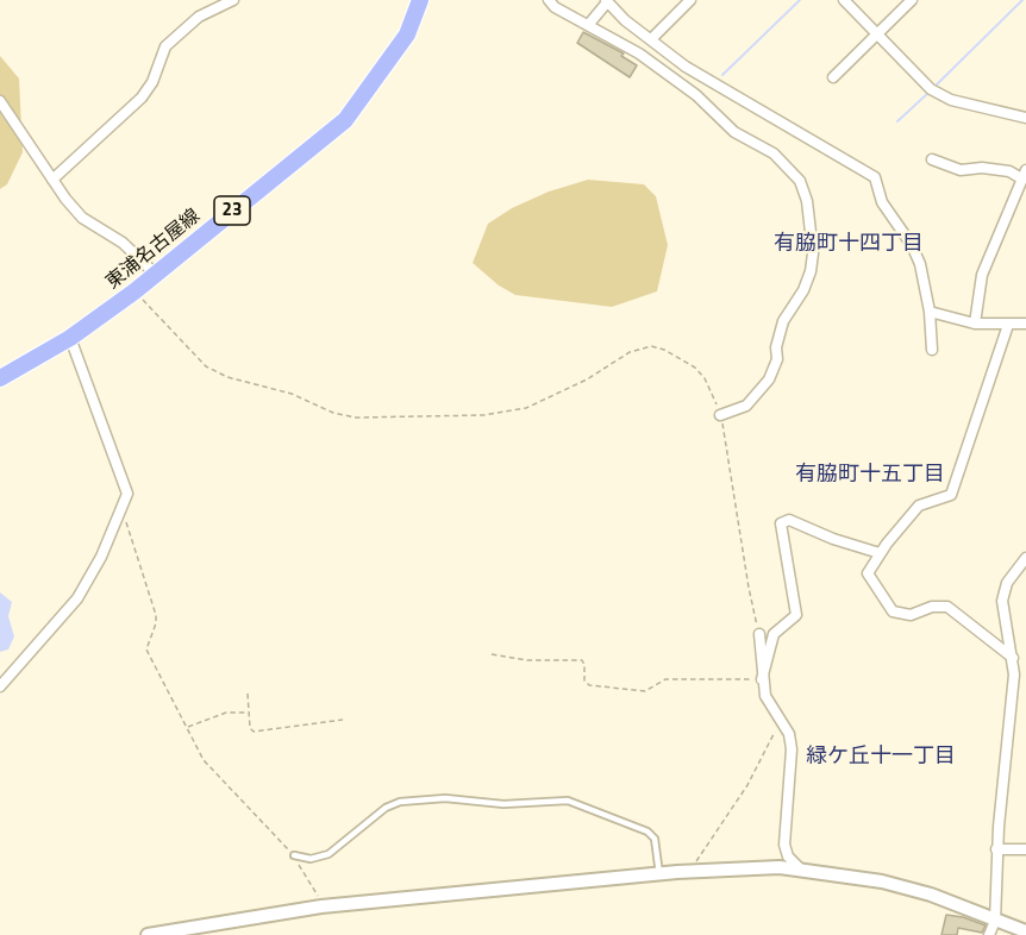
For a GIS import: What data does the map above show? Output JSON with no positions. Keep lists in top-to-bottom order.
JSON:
{
  "streets": {
    "main road": ["23", "東浦名古屋線"]
  },
  "districts": ["有脇町十四丁目", "有脇町十五丁目", "緑ケ丘十一丁目"]
}
